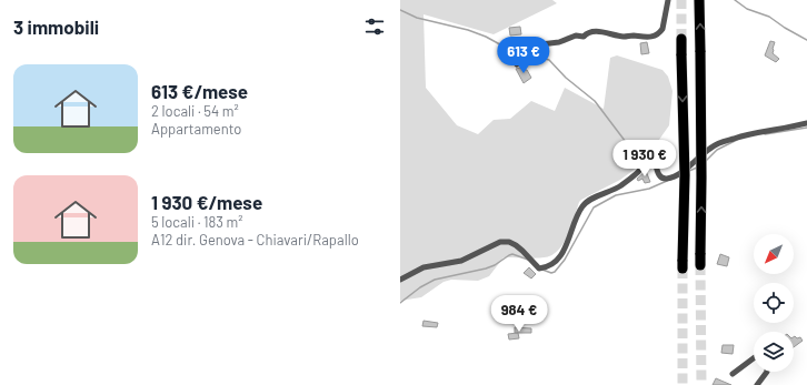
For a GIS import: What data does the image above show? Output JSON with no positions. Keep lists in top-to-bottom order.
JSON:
{
  "north": "bottom left",
  "page": {
    "heading": "3 immobili",
    "price": ["613 €", "1 930 €", "984 €"],
    "list": [
      {
        "name": "613 €/mese",
        "note": "2 locali · 54 m² · Appartamento"
      },
      {
        "name": "1 930 €/mese",
        "note": "5 locali · 183 m² · A12 dir. Genova - Chiavari/Rapallo"
      }
    ]
  }
}
